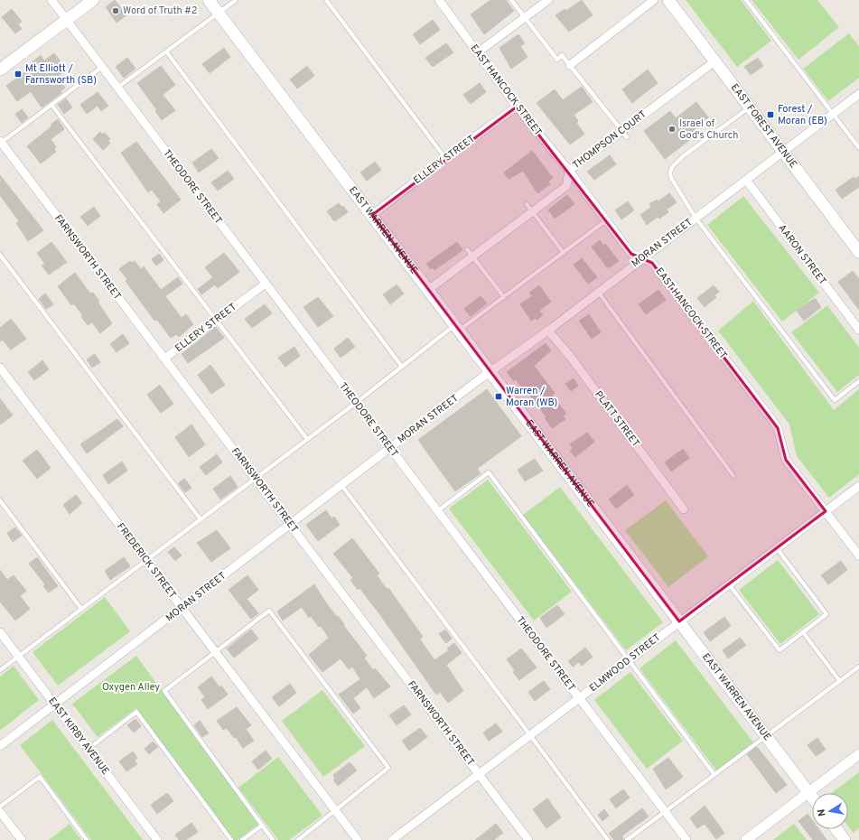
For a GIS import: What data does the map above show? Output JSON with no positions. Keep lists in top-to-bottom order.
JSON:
{
  "streets": {
    "main road": ["EAST FOREST AVENUE", "EAST WARREN AVENUE"],
    "street": [
      "EAST HANCOCK STREET",
      "THOMPSON COURT",
      "ELLERY STREET",
      "THEODORE STREET",
      "MORAN STREET",
      "AARON STREET",
      "FARNSWORTH STREET",
      "PLATT STREET",
      "FREDERICK STREET",
      "ELMWOOD STREET",
      "EAST KIRBY AVENUE"
    ]
  },
  "crossings": [
    ["EAST HANCOCK STREET", "THOMPSON COURT"],
    ["EAST HANCOCK STREET", "ELLERY STREET"],
    ["EAST HANCOCK STREET", "MORAN STREET"],
    ["EAST HANCOCK STREET", "ELMWOOD STREET"],
    ["EAST FOREST AVENUE", "THOMPSON COURT"],
    ["EAST FOREST AVENUE", "MORAN STREET"],
    ["THOMPSON COURT", "EAST WARREN AVENUE"],
    ["ELLERY STREET", "THEODORE STREET"],
    ["ELLERY STREET", "EAST WARREN AVENUE"],
    ["ELLERY STREET", "FARNSWORTH STREET"],
    ["THEODORE STREET", "MORAN STREET"],
    ["THEODORE STREET", "ELMWOOD STREET"],
    ["EAST WARREN AVENUE", "MORAN STREET"],
    ["EAST WARREN AVENUE", "ELMWOOD STREET"],
    ["MORAN STREET", "AARON STREET"],
    ["MORAN STREET", "FARNSWORTH STREET"],
    ["MORAN STREET", "PLATT STREET"],
    ["MORAN STREET", "FREDERICK STREET"],
    ["MORAN STREET", "EAST KIRBY AVENUE"],
    ["FARNSWORTH STREET", "ELMWOOD STREET"]
  ],
  "parks": ["Oxygen Alley"],
  "places": {
    "other": ["Word of Truth #2", "Israel of God's Church"],
    "transit": ["Mt Elliott / Farnsworth (SB)", "Forest / Moran (EB)", "Warren / Moran (WB)"]
  },
  "north": "left"
}
